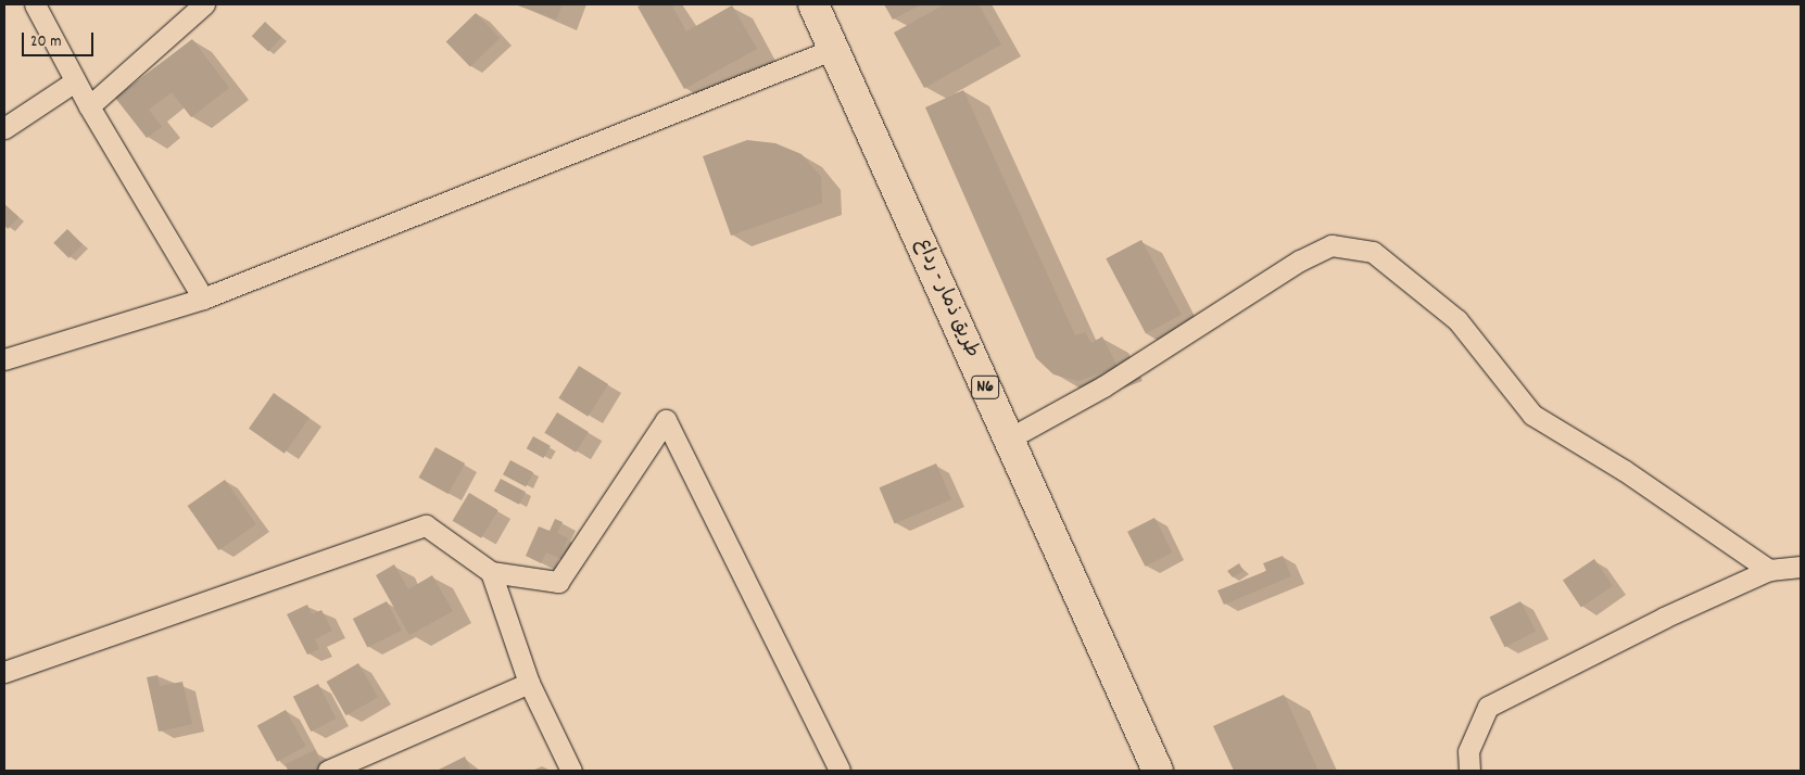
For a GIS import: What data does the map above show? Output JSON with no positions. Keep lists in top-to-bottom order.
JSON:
{
  "streets": {
    "main road": ["طريق ذمار - رداع", "N6"]
  },
  "scale_bar": "20 m"
}
